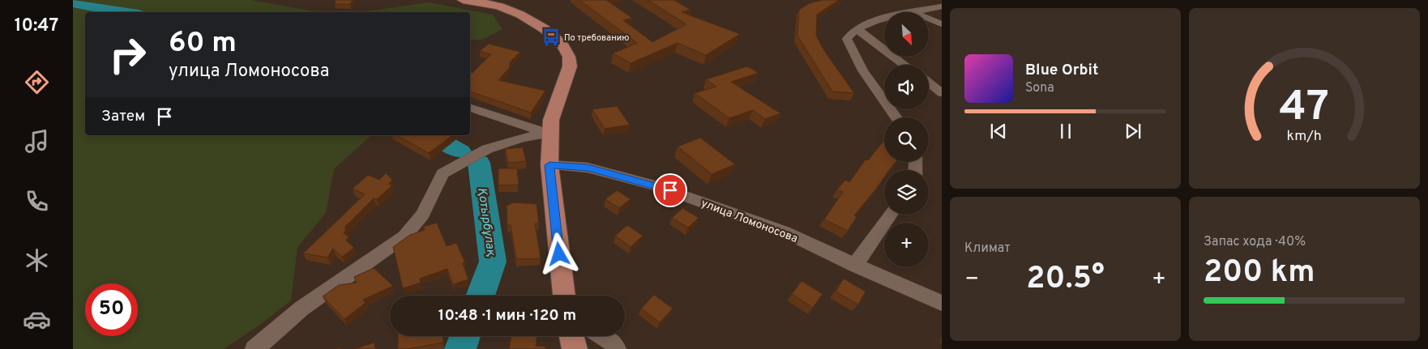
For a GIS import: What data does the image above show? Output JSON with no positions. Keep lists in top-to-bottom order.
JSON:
{
  "streets": {
    "street": ["улица Ломоносова"]
  },
  "water": ["Қотырбұлақ"],
  "places": {
    "bus stop": ["По требованию"]
  },
  "north": "bottom right",
  "page": {
    "tabs": "10:47",
    "map_buttons": "+",
    "turn": ["60 m", "улица Ломоносова"],
    "song": ["Blue Orbit", "Sona"],
    "then": "Затем",
    "tile": [
      "Климат",
      ["Запас хода · 40%", "200 km"]
    ],
    "heat": ["−", "20.5°", "+"],
    "limit": "50",
    "trip": "10:48 · 1 мин · 120 m",
    "gauge": ["47", "km/h"]
  }
}
